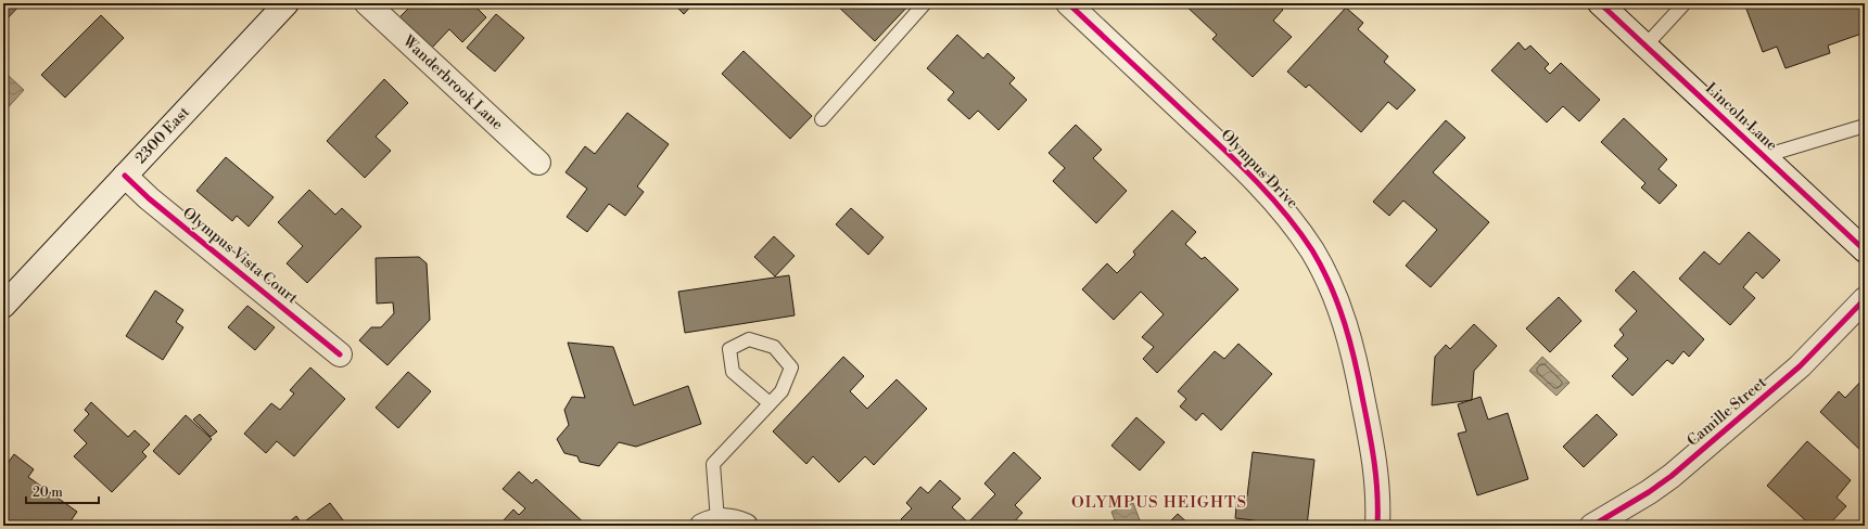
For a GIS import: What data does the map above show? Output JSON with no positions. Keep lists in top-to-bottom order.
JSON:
{
  "streets": {
    "street": [
      "Wanderbrook Lane",
      "Lincoln Lane",
      "2300 East",
      "Olympus Drive",
      "Olympus Vista Court",
      "Camille Street"
    ]
  },
  "crossings": [
    ["2300 East", "Olympus Vista Court"]
  ],
  "districts": ["OLYMPUS HEIGHTS"],
  "scale_bar": "20 m"
}
